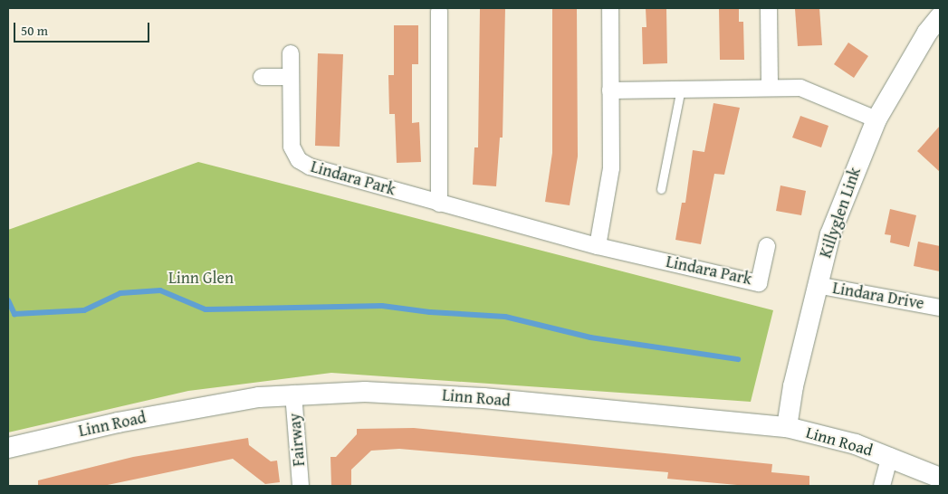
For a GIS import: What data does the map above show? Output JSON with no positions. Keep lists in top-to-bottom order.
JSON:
{
  "streets": {
    "street": [
      "Lindara Park",
      "Killyglen Link",
      "Lindara Drive",
      "Linn Road",
      "Fairway"
    ]
  },
  "crossings": [
    ["Killyglen Link", "Lindara Drive"],
    ["Killyglen Link", "Linn Road"],
    ["Linn Road", "Fairway"]
  ],
  "parks": ["Linn Glen"],
  "scale_bar": "50 m"
}
